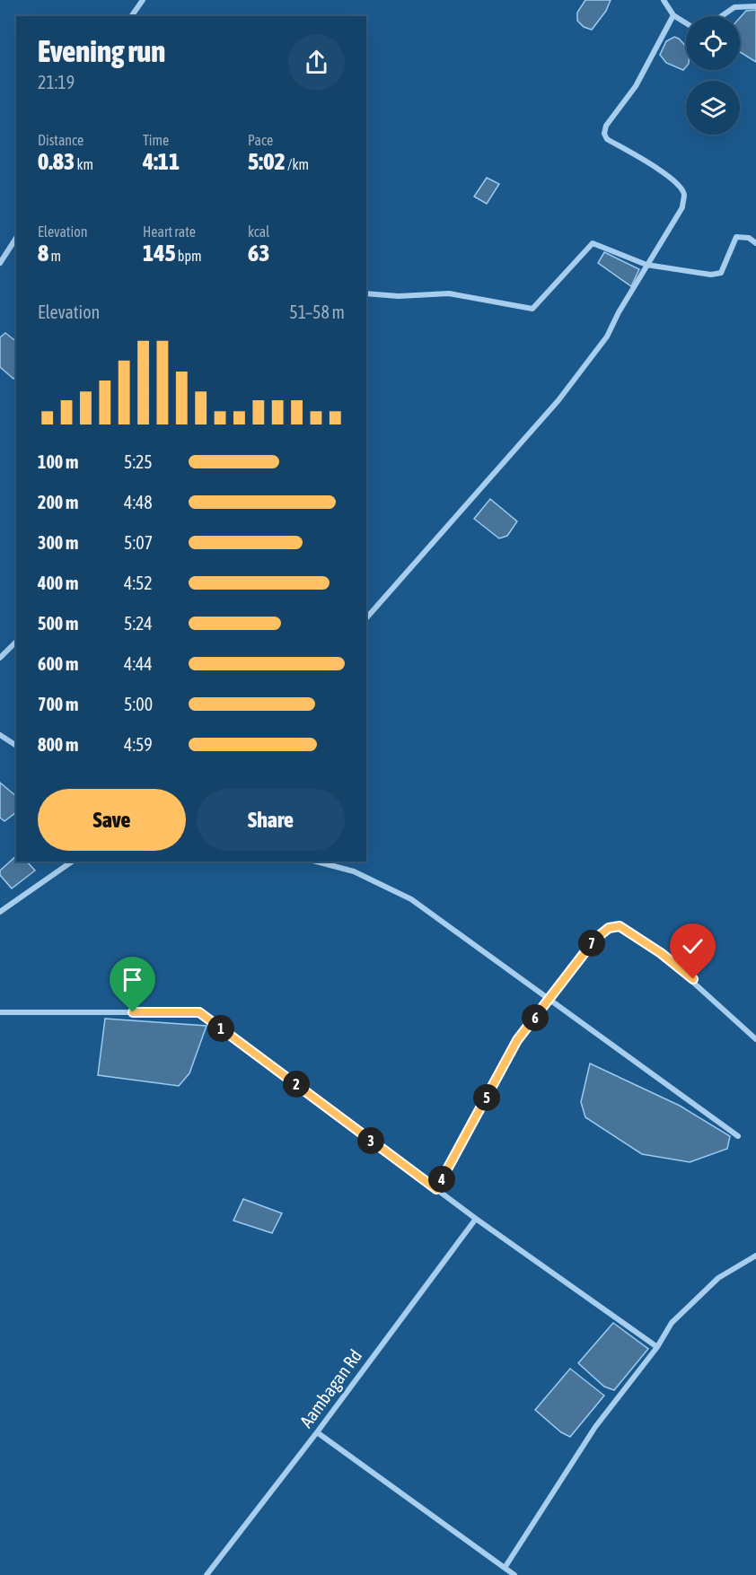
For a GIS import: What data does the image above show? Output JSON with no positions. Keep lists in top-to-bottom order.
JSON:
{
  "streets": {
    "street": ["Aambagan Rd"]
  },
  "page": {
    "heading": ["Evening run", "21:19"],
    "stats": [
      ["Distance", "0.83 km"],
      ["Time", "4:11"],
      ["Pace", "5:02 /km"],
      ["Elevation", "8 m"],
      ["Heart rate", "145 bpm"],
      ["kcal", "63"]
    ],
    "chart": ["Elevation", "51–58 m"],
    "list": [
      {
        "name": "100 m",
        "note": "5:25"
      },
      {
        "name": "200 m",
        "note": "4:48"
      },
      {
        "name": "300 m",
        "note": "5:07"
      },
      {
        "name": "400 m",
        "note": "4:52"
      },
      {
        "name": "500 m",
        "note": "5:24"
      },
      {
        "name": "600 m",
        "note": "4:44"
      },
      {
        "name": "700 m",
        "note": "5:00"
      },
      {
        "name": "800 m",
        "note": "4:59"
      }
    ],
    "buttons": ["Save", "Share"],
    "pins": [
      "7",
      "6",
      "1",
      "2",
      "5",
      "3",
      "4"
    ]
  }
}
